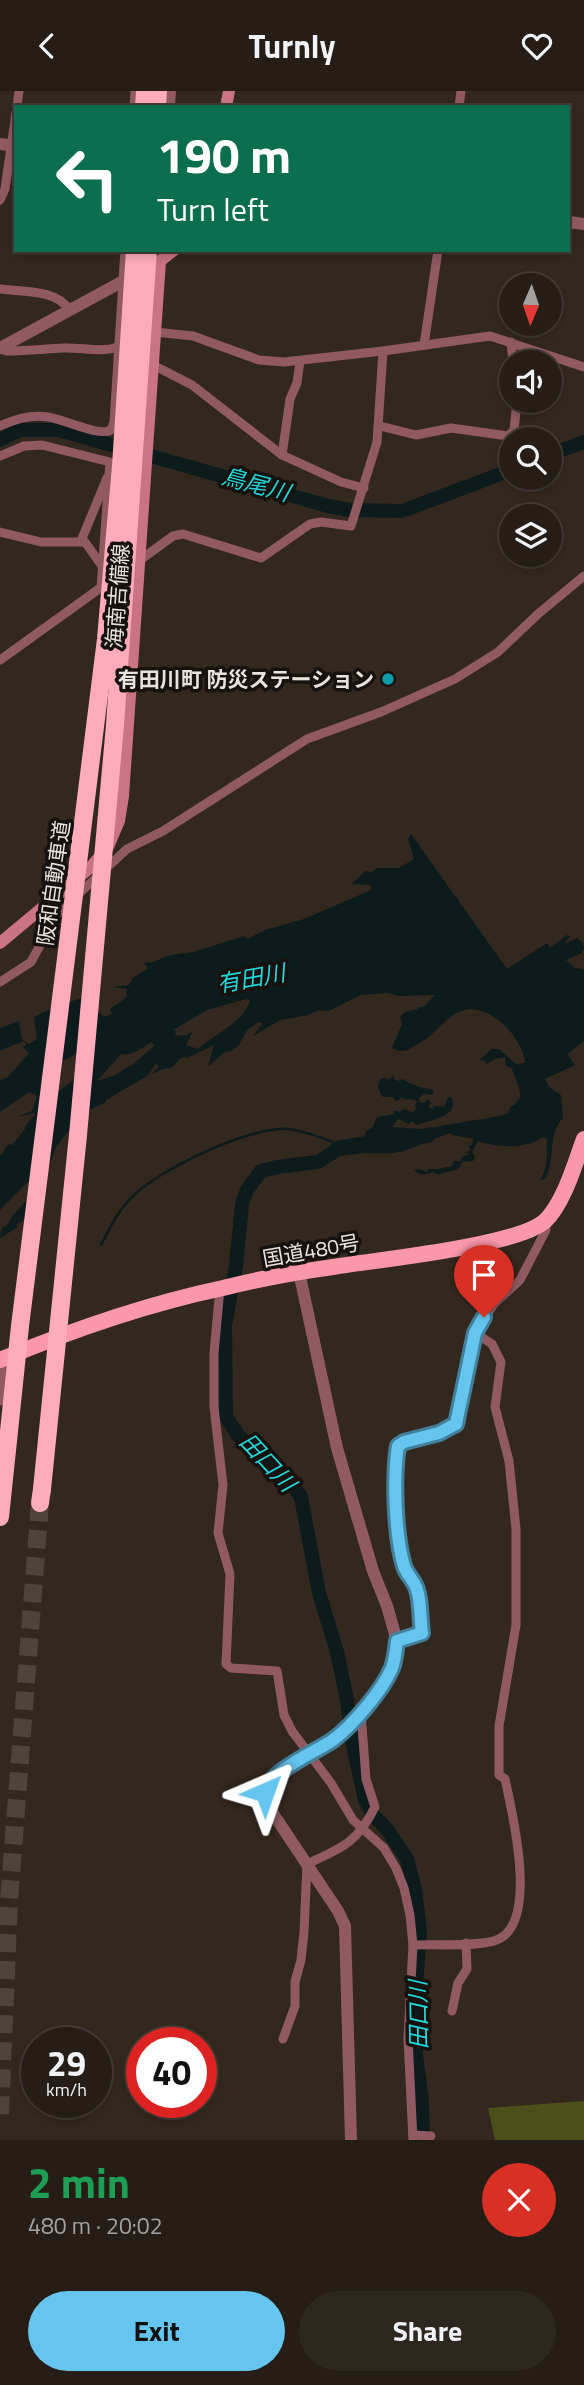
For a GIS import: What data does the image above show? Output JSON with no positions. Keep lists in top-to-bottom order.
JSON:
{
  "streets": {
    "highway": ["阪和自動車道", "国道480号"],
    "main road": ["海南吉備線"]
  },
  "crossings": [
    ["海南吉備線", "阪和自動車道"]
  ],
  "water": ["鳥尾川", "有田川", "田口川"],
  "places": ["有田川町 防災ステーション"],
  "north": "bottom",
  "page": {
    "header": "Turnly",
    "turn": ["190 m", "Turn left"],
    "speed": "29 km/h",
    "limit": "40",
    "heading": ["2 min", "480 m · 20:02"],
    "buttons": ["Exit", "Share"]
  }
}
